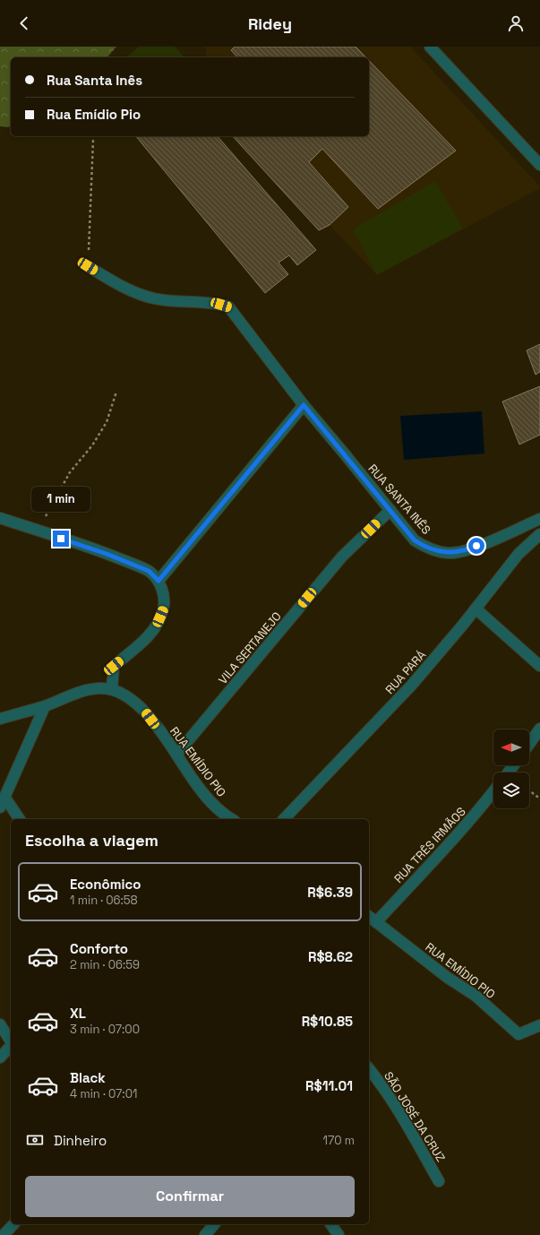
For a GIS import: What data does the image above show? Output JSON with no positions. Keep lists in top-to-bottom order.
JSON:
{
  "streets": {
    "street": [
      "RUA SANTA INÊS",
      "VILA SERTANEJO",
      "RUA PARÁ",
      "RUA EMÍDIO PIO",
      "RUA TRÊS IRMÃOS",
      "SÃO JOSÉ DA CRUZ"
    ]
  },
  "crossings": [
    ["RUA SANTA INÊS", "VILA SERTANEJO"],
    ["VILA SERTANEJO", "RUA EMÍDIO PIO"],
    ["RUA EMÍDIO PIO", "RUA TRÊS IRMÃOS"]
  ],
  "north": "left",
  "page": {
    "header": "Ridey",
    "banner": ["Rua Santa Inês", "Rua Emídio Pio"],
    "bubble": "1 min",
    "heading": "Escolha a viagem",
    "list": [
      {
        "name": "Econômico",
        "note": "1 min · 06:58",
        "value": "R$6.39"
      },
      {
        "name": "Conforto",
        "note": "2 min · 06:59",
        "value": "R$8.62"
      },
      {
        "name": "XL",
        "note": "3 min · 07:00",
        "value": "R$10.85"
      },
      {
        "name": "Black",
        "note": "4 min · 07:01",
        "value": "R$11.01"
      }
    ],
    "pay": ["Dinheiro", "170 m"],
    "buttons": "Confirmar"
  }
}
